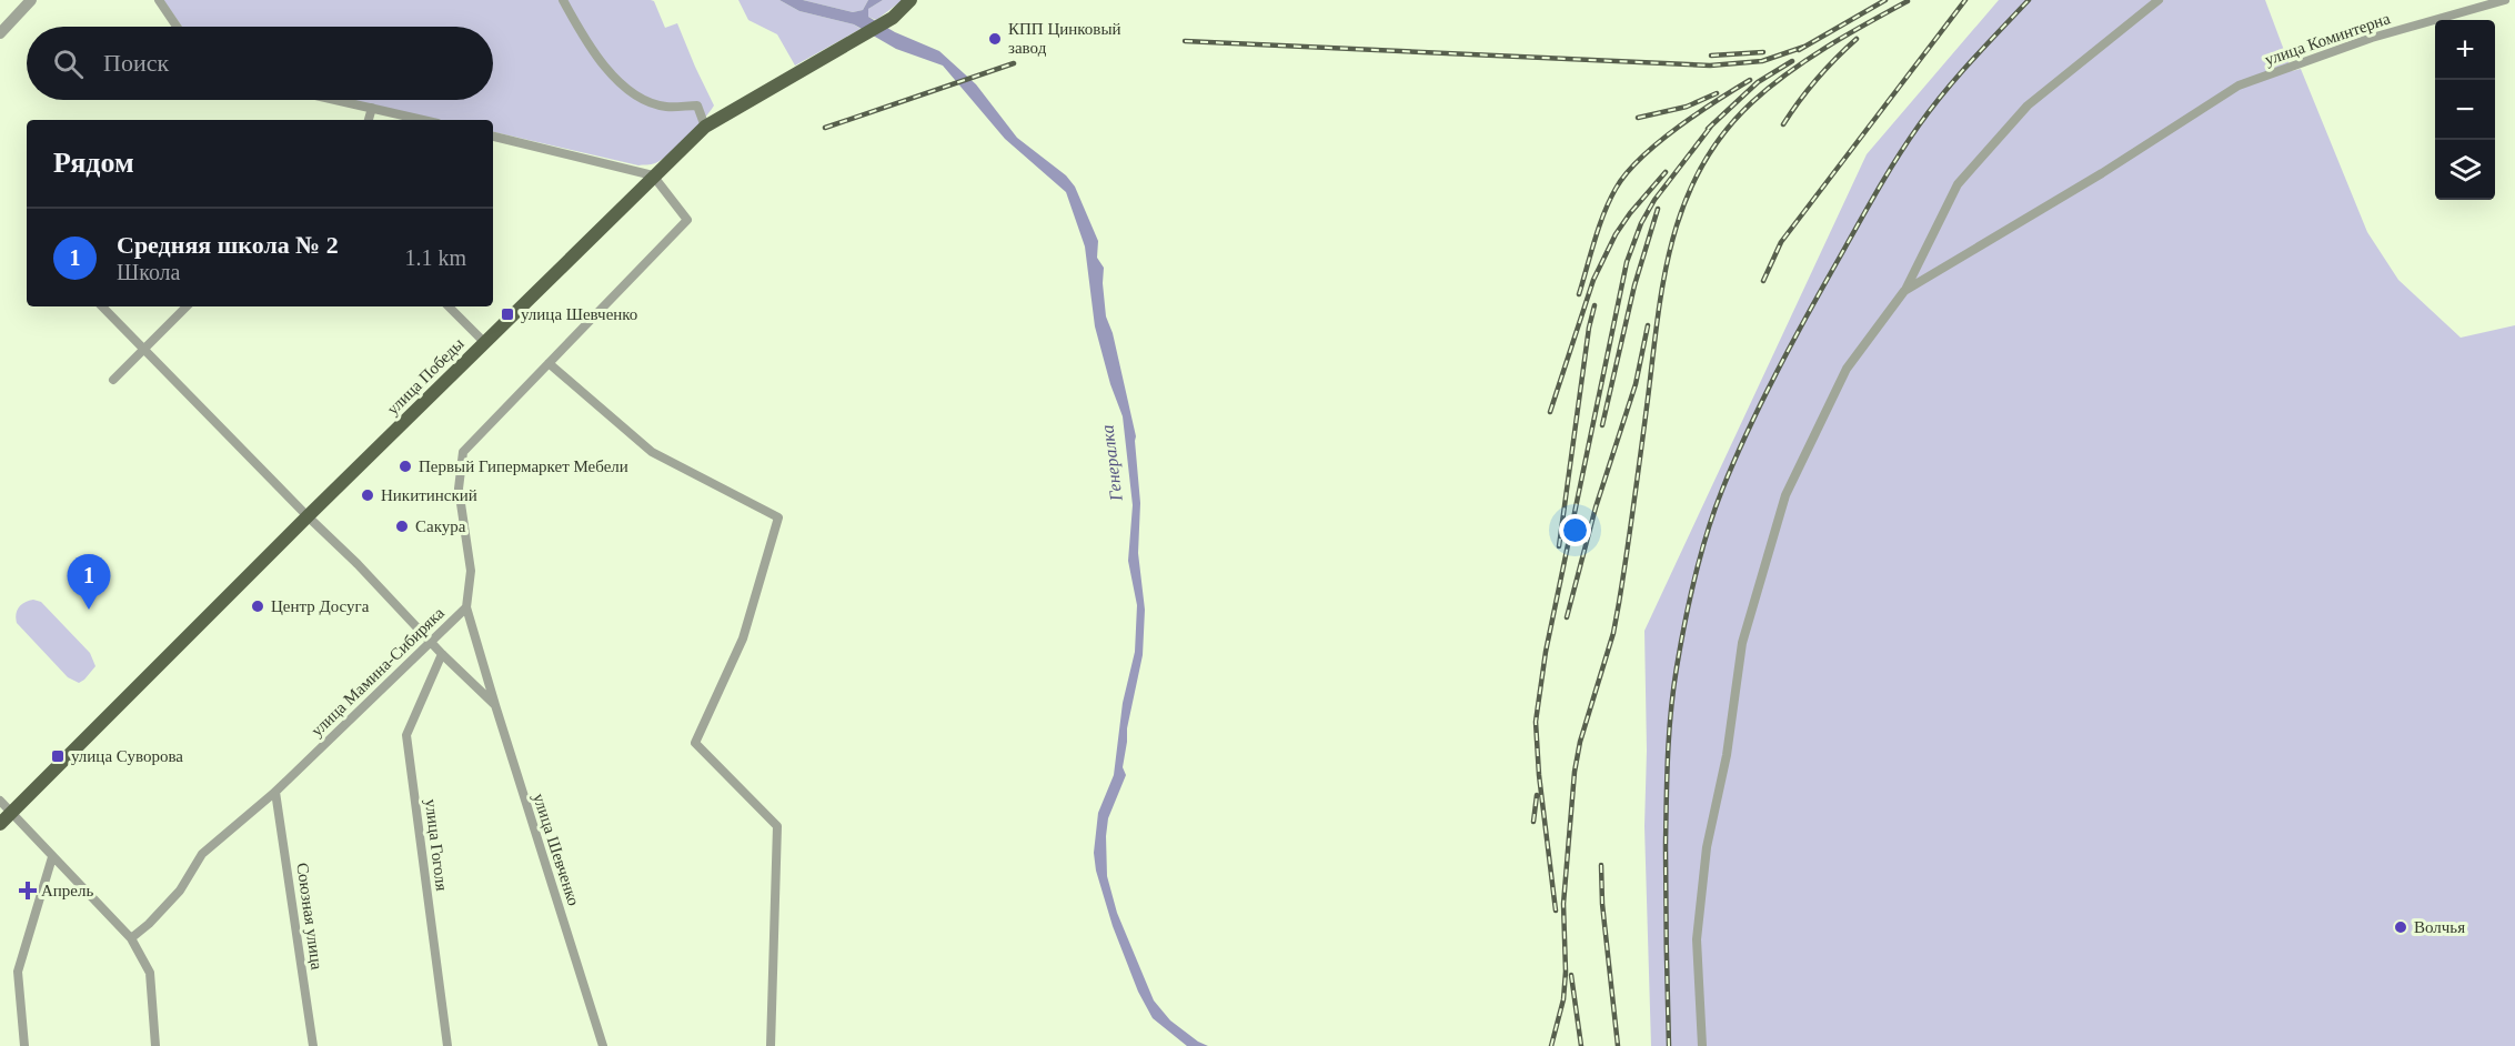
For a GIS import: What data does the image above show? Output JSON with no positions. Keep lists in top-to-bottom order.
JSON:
{
  "streets": {
    "main road": ["улица Победы"],
    "street": [
      "улица Коминтерна",
      "улица Мамина-Сибиряка",
      "улица Гоголя",
      "улица Шевченко",
      "Союзная улица"
    ]
  },
  "crossings": [
    ["улица Победы", "улица Мамина-Сибиряка"],
    ["улица Победы", "улица Шевченко"],
    ["улица Мамина-Сибиряка", "улица Шевченко"],
    ["улица Мамина-Сибиряка", "Союзная улица"],
    ["улица Гоголя", "улица Шевченко"]
  ],
  "water": ["Генералка"],
  "places": {
    "other": [
      "КПП Цинковый завод",
      "Первый Гипермаркет Мебели",
      "Никитинский",
      "Сакура",
      "Центр Досуга",
      "Волчья"
    ],
    "transit": ["улица Шевченко", "улица Суворова"],
    "health": ["Апрель"]
  },
  "page": {
    "map_buttons": ["+", "−"],
    "search": "Поиск",
    "heading": "Рядом",
    "list": [
      {
        "mark": "1",
        "name": "Средняя школа № 2",
        "note": "Школа",
        "value": "1.1 km"
      }
    ],
    "pins": "1"
  }
}
